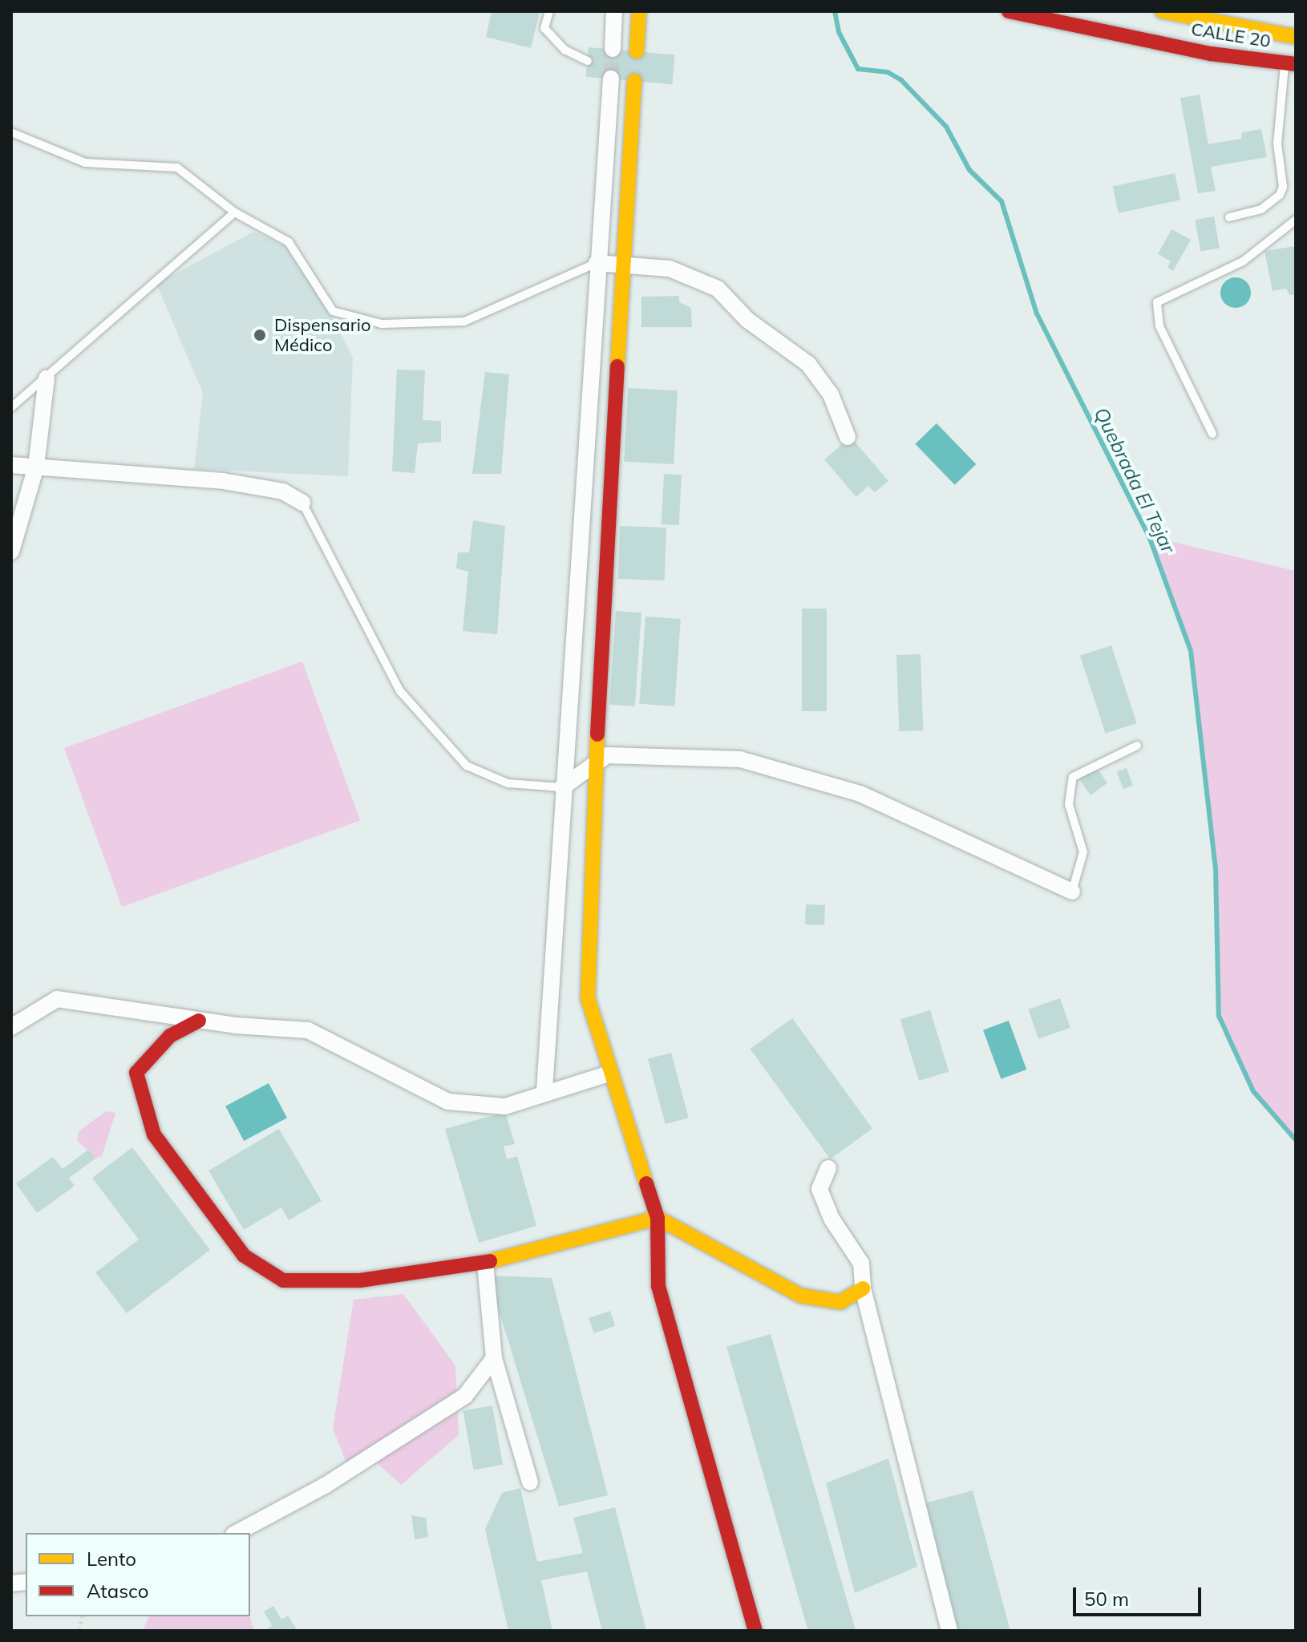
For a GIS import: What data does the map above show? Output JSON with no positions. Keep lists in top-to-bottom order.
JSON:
{
  "streets": {
    "street": ["CALLE 20"]
  },
  "water": ["Quebrada El Tejar"],
  "places": ["Dispensario Médico"],
  "legend": ["Lento", "Atasco"],
  "scale_bar": "50 m"
}
